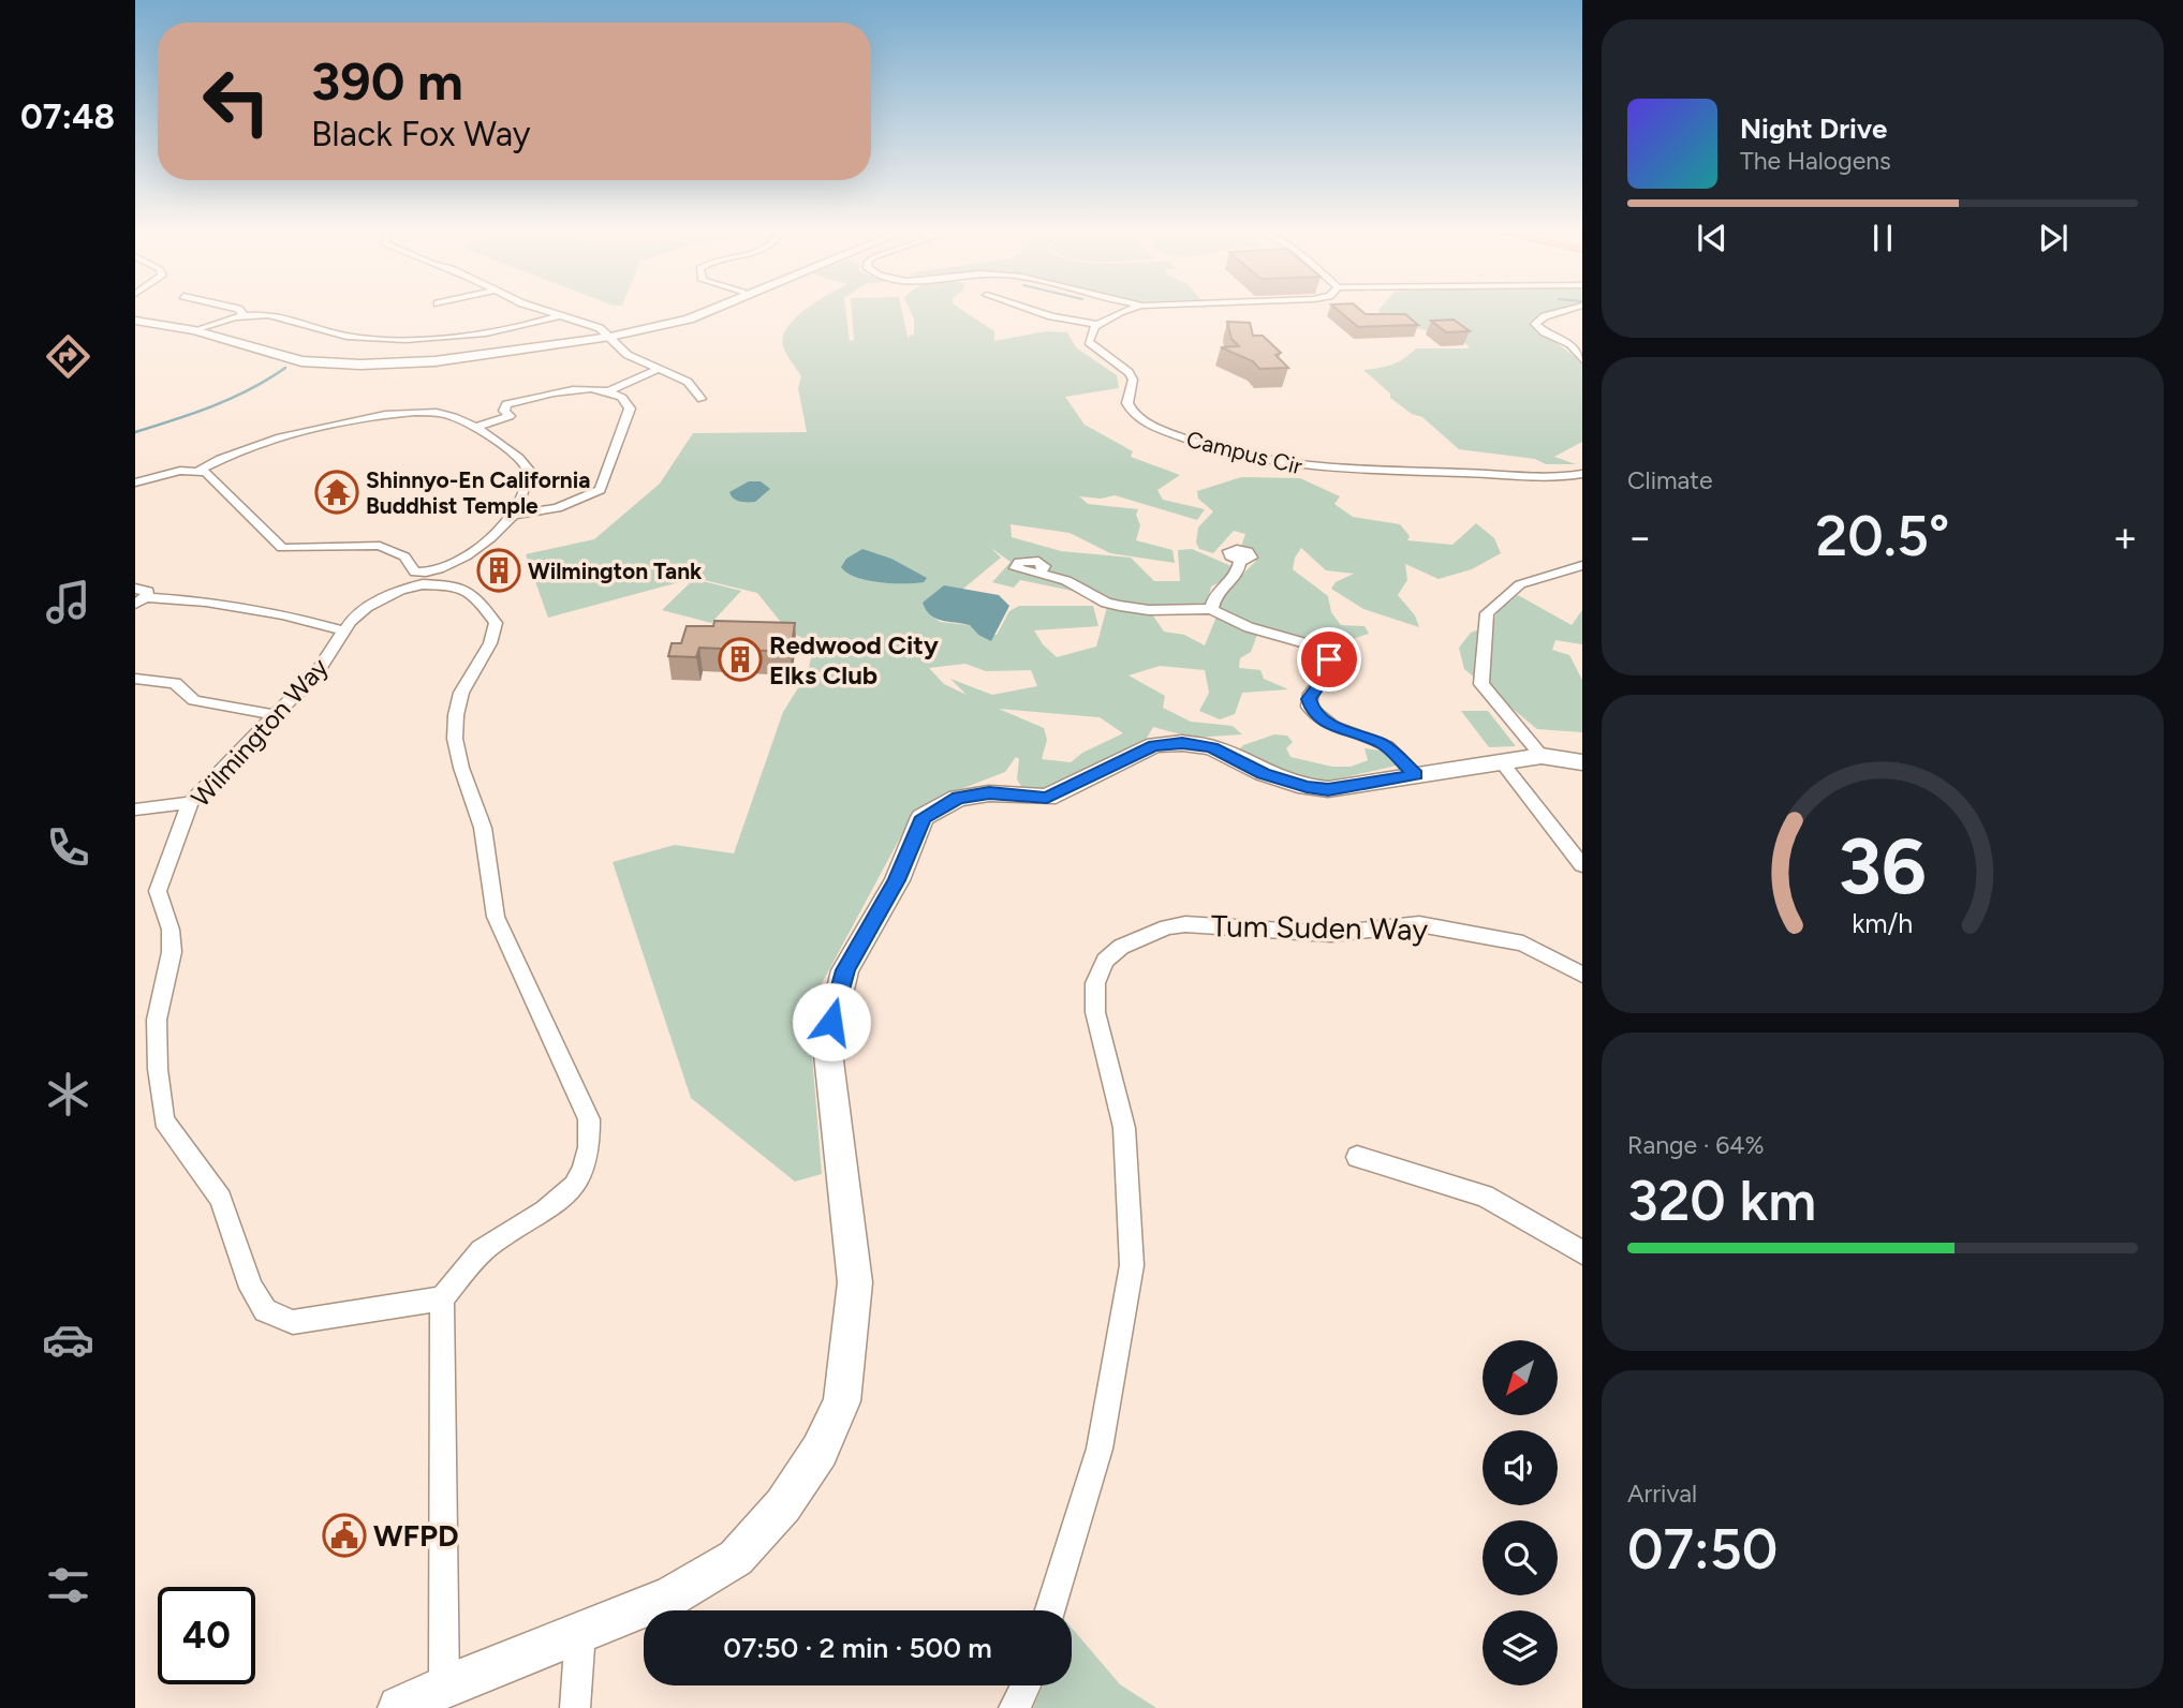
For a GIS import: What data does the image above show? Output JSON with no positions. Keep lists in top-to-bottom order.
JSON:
{
  "streets": {
    "street": ["Campus Cir", "Wilmington Way", "Tum Suden Way"]
  },
  "places": {
    "temple": ["Shinnyo-En California Buddhist Temple"],
    "building": ["Wilmington Tank", "Redwood City Elks Club"],
    "public building": ["WFPD"]
  },
  "north": "bottom left",
  "page": {
    "tabs": "07:48",
    "turn": ["390 m", "Black Fox Way"],
    "song": ["Night Drive", "The Halogens"],
    "tile": [
      "Climate",
      ["Range · 64%", "320 km"],
      ["Arrival", "07:50"]
    ],
    "heat": ["−", "20.5°", "+"],
    "limit": "40",
    "trip": "07:50 · 2 min · 500 m",
    "gauge": ["36", "km/h"]
  }
}
